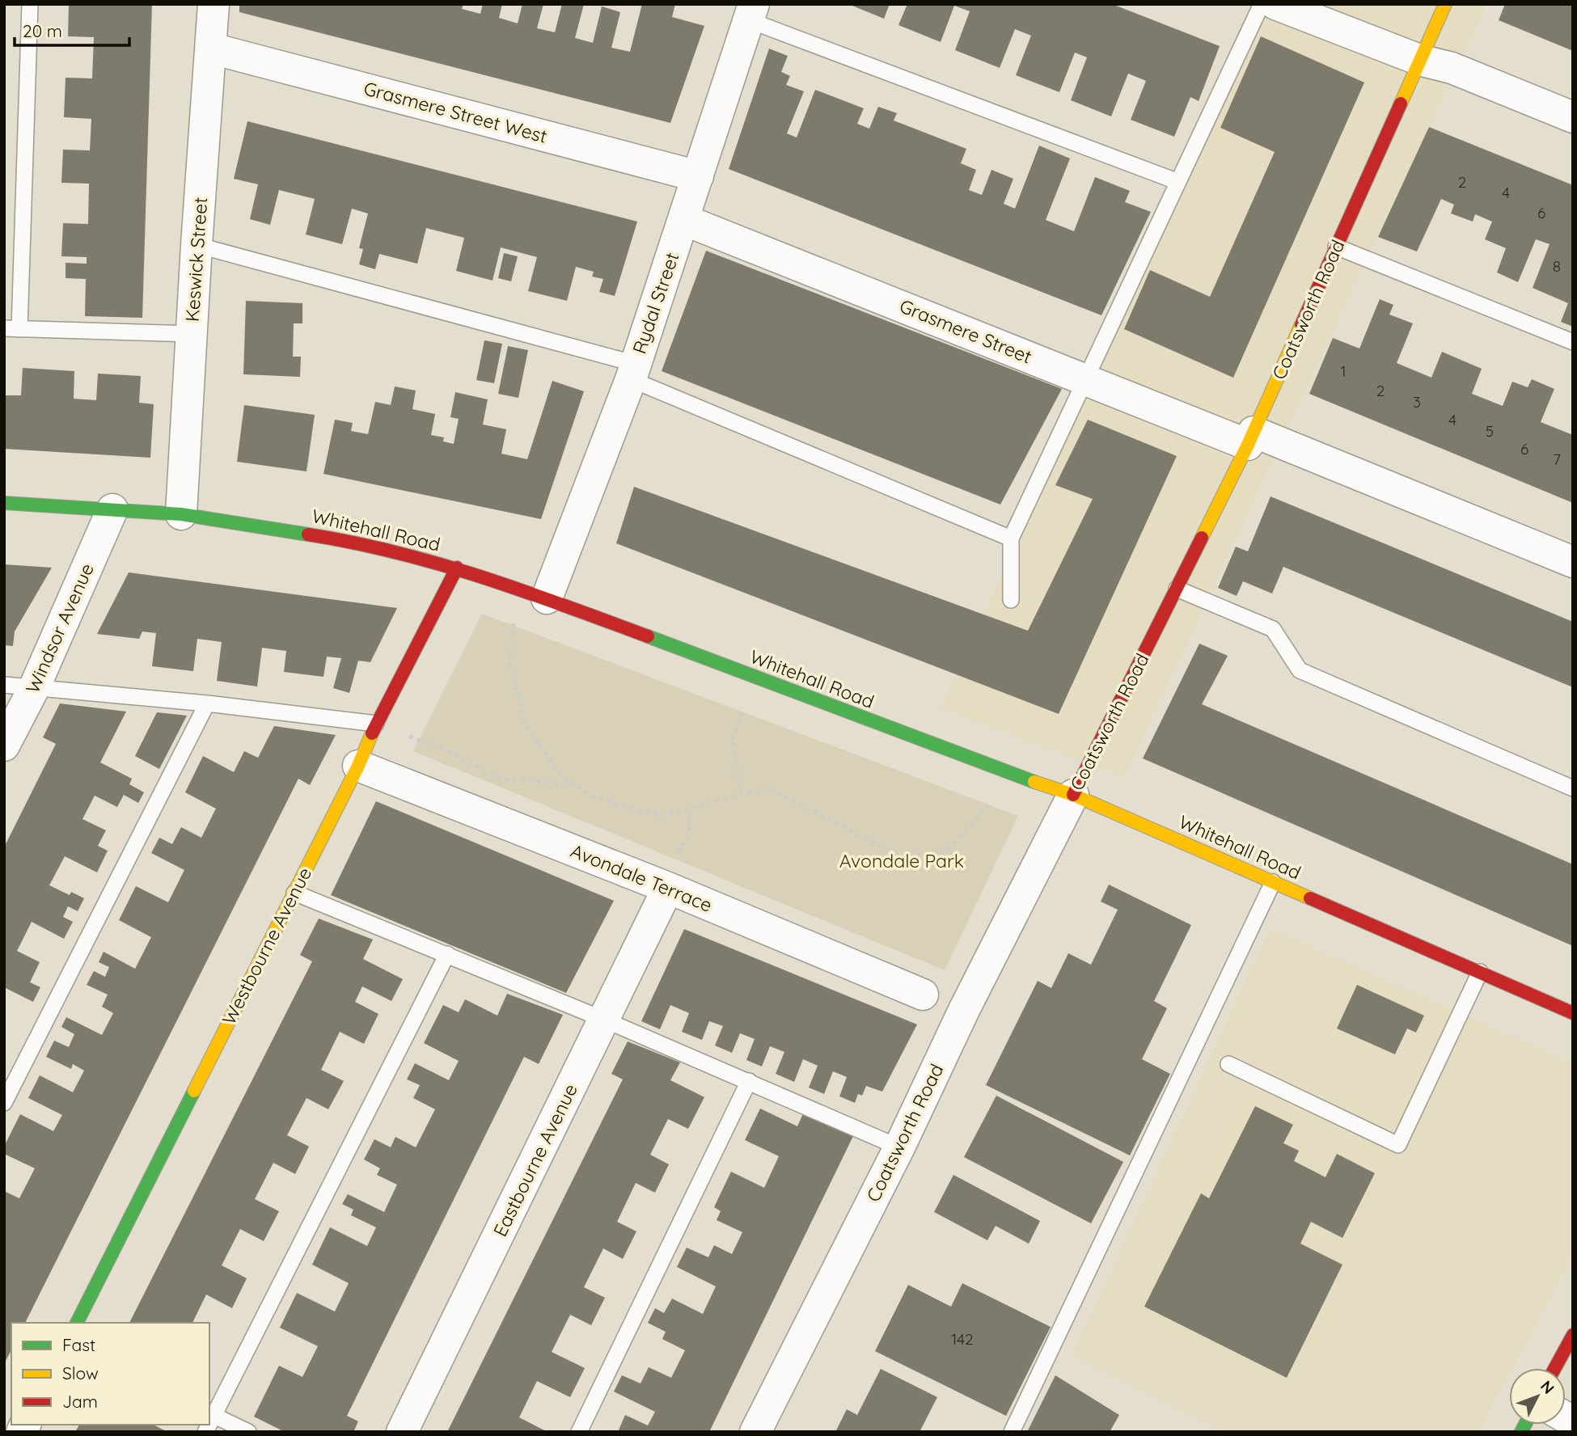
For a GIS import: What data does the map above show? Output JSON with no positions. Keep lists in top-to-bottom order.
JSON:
{
  "streets": {
    "street": [
      "Grasmere Street West",
      "Keswick Street",
      "Rydal Street",
      "Coatsworth Road",
      "Grasmere Street",
      "Whitehall Road",
      "Windsor Avenue",
      "Avondale Terrace",
      "Westbourne Avenue",
      "Eastbourne Avenue"
    ]
  },
  "crossings": [
    ["Grasmere Street West", "Keswick Street"],
    ["Grasmere Street West", "Rydal Street"],
    ["Keswick Street", "Whitehall Road"],
    ["Rydal Street", "Grasmere Street"],
    ["Rydal Street", "Whitehall Road"],
    ["Coatsworth Road", "Grasmere Street"],
    ["Coatsworth Road", "Whitehall Road"],
    ["Whitehall Road", "Windsor Avenue"],
    ["Whitehall Road", "Westbourne Avenue"],
    ["Avondale Terrace", "Westbourne Avenue"],
    ["Avondale Terrace", "Eastbourne Avenue"]
  ],
  "parks": ["Avondale Park"],
  "house_numbers": [
    "2",
    "4",
    "6",
    "8",
    "1",
    "2",
    "3",
    "4",
    "5",
    "6",
    "7",
    "142"
  ],
  "legend": ["Fast", "Slow", "Jam"],
  "scale_bar": "20 m",
  "north": "top right"
}
